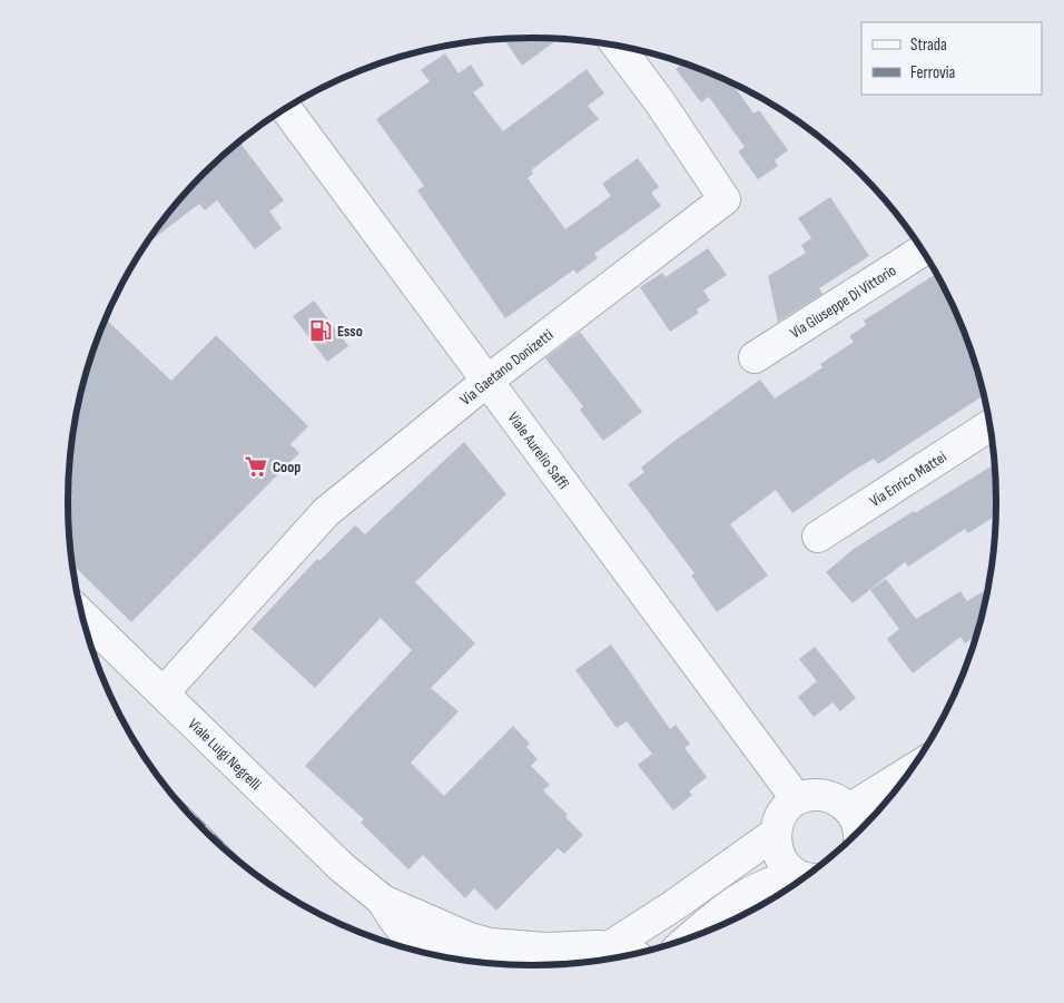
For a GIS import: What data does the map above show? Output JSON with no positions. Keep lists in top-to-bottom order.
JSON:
{
  "streets": {
    "street": [
      "Via Giuseppe Di Vittorio",
      "Via Gaetano Donizetti",
      "Viale Aurelio Saffi",
      "Via Enrico Mattei",
      "Viale Luigi Negrelli"
    ]
  },
  "crossings": [
    ["Via Gaetano Donizetti", "Viale Aurelio Saffi"],
    ["Via Gaetano Donizetti", "Viale Luigi Negrelli"]
  ],
  "places": {
    "fuel station": ["Esso"],
    "supermarket": ["Coop"]
  },
  "legend": ["Strada", "Ferrovia"]
}
